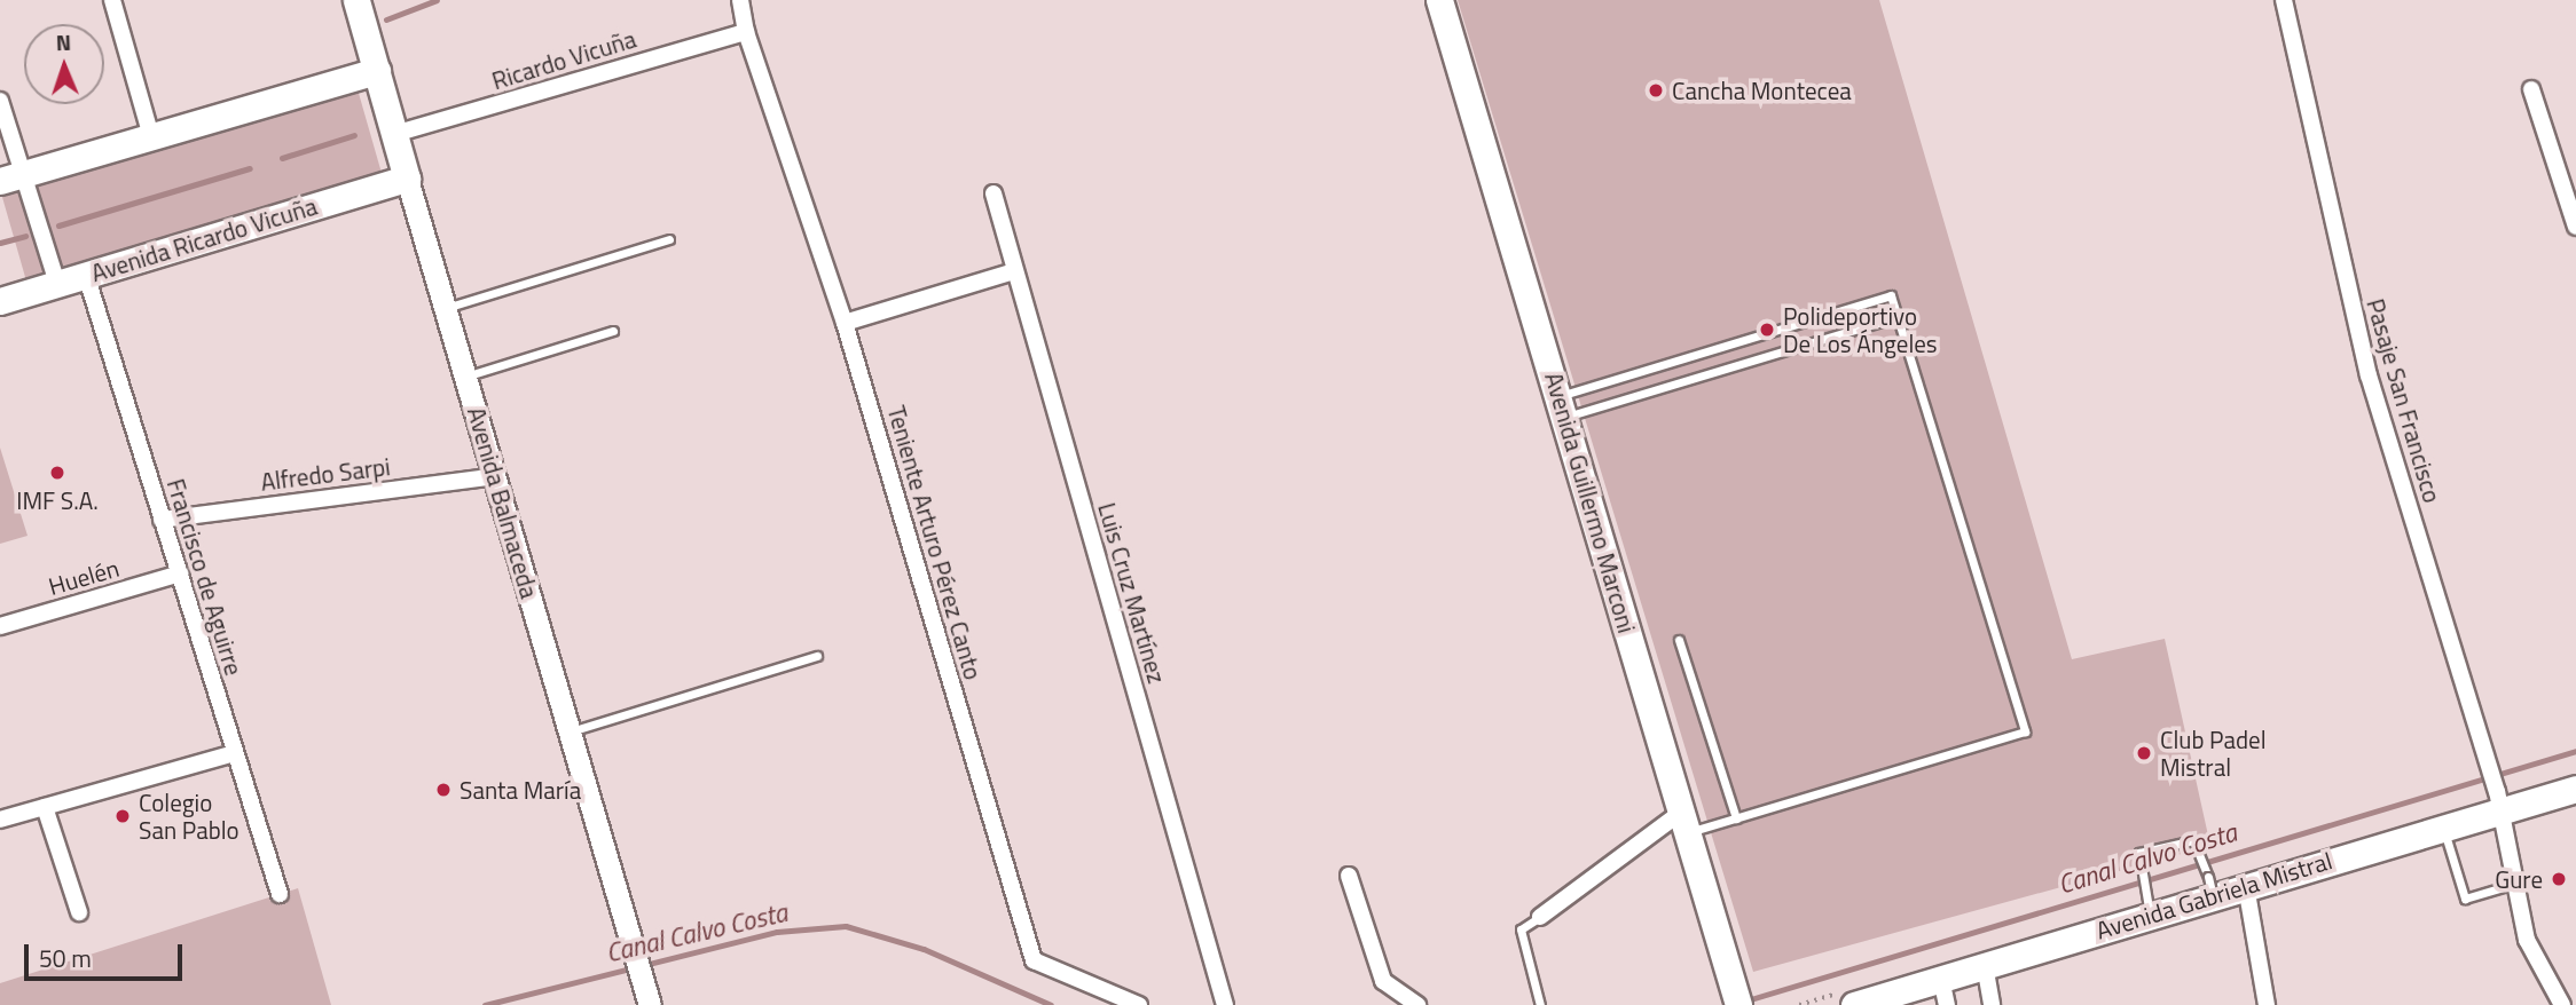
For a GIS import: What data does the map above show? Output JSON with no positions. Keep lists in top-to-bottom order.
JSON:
{
  "streets": {
    "main road": [
      "Avenida Ricardo Vicuña",
      "Avenida Balmaceda",
      "Avenida Guillermo Marconi",
      "Avenida Gabriela Mistral"
    ],
    "street": [
      "Ricardo Vicuña",
      "Pasaje San Francisco",
      "Alfredo Sarpi",
      "Teniente Arturo Pérez Canto",
      "Huelén",
      "Francisco de Aguirre",
      "Luis Cruz Martínez"
    ]
  },
  "crossings": [
    ["Ricardo Vicuña", "Avenida Balmaceda"],
    ["Ricardo Vicuña", "Teniente Arturo Pérez Canto"],
    ["Avenida Ricardo Vicuña", "Avenida Balmaceda"],
    ["Avenida Ricardo Vicuña", "Francisco de Aguirre"],
    ["Pasaje San Francisco", "Avenida Gabriela Mistral"],
    ["Alfredo Sarpi", "Avenida Balmaceda"],
    ["Alfredo Sarpi", "Francisco de Aguirre"],
    ["Huelén", "Francisco de Aguirre"]
  ],
  "water": ["Canal Calvo Costa"],
  "places": [
    "Cancha Montecea",
    "Polideportivo De Los Ángeles",
    "IMF S.A.",
    "Club Padel Mistral",
    "Santa María",
    "Colegio San Pablo",
    "Gure"
  ],
  "scale_bar": "50 m",
  "north": "top"
}
